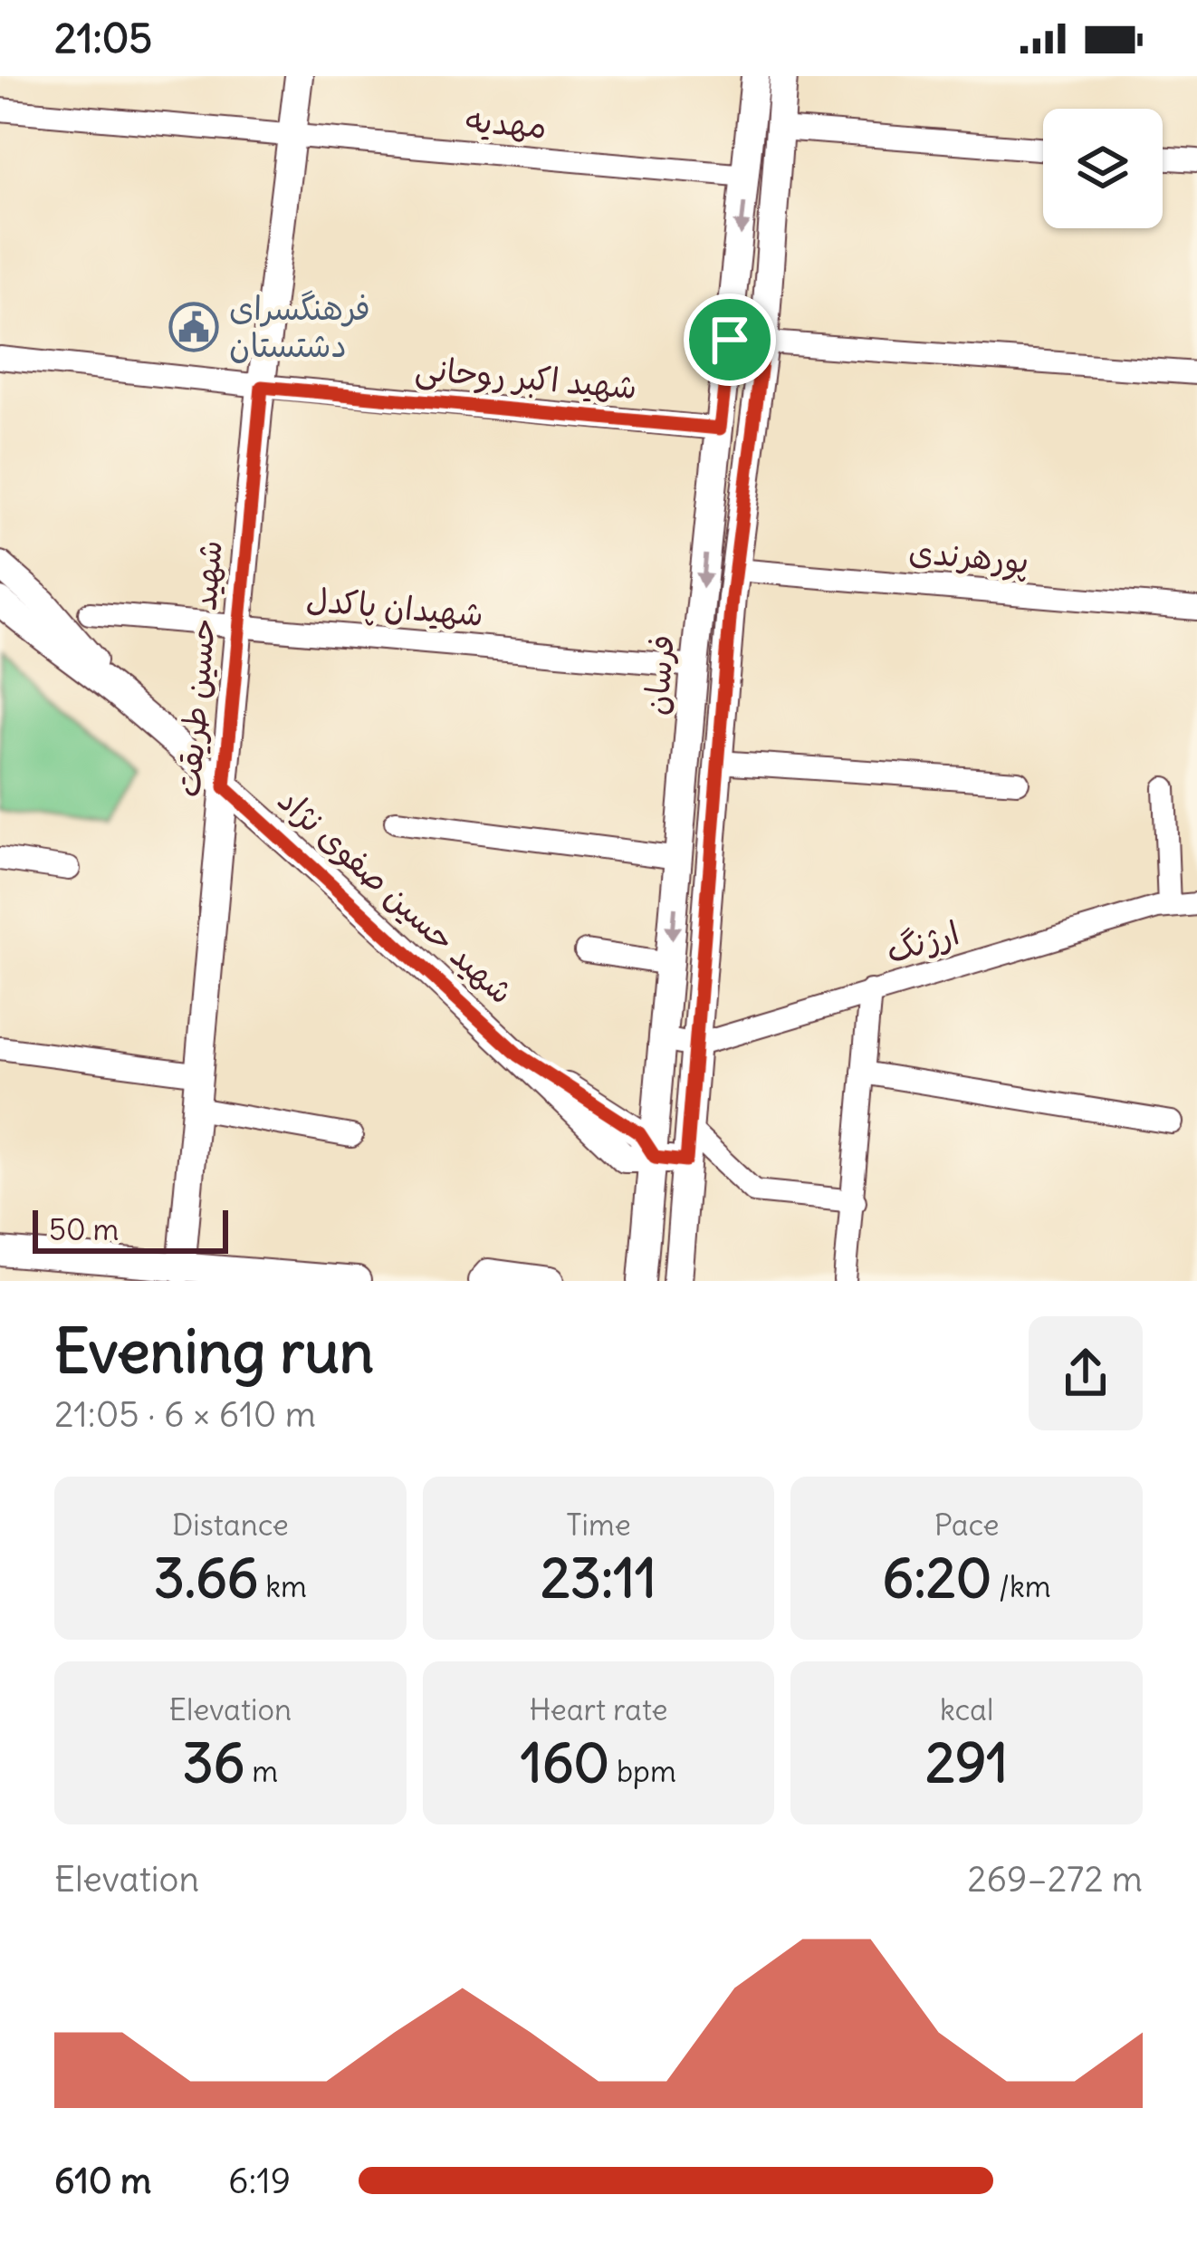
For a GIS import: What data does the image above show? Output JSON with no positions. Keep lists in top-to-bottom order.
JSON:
{
  "streets": {
    "street": [
      "مهدیه",
      "شهید اکبر روحانی",
      "پورهرندی",
      "شهیدان پاکدل",
      "شهید حسین طریقت",
      "فرسان",
      "شهید حسین صفوی نژاد",
      "ارژنگ"
    ]
  },
  "crossings": [
    ["مهدیه", "شهید حسین طریقت"],
    ["مهدیه", "فرسان"],
    ["شهید اکبر روحانی", "شهید حسین طریقت"],
    ["شهید اکبر روحانی", "فرسان"],
    ["پورهرندی", "فرسان"],
    ["شهیدان پاکدل", "شهید حسین طریقت"],
    ["شهیدان پاکدل", "فرسان"],
    ["شهید حسین طریقت", "شهید حسین صفوی نژاد"],
    ["فرسان", "شهید حسین صفوی نژاد"],
    ["فرسان", "ارژنگ"]
  ],
  "places": {
    "public building": ["فرهنگسرای دشتستان"]
  },
  "scale_bar": "50 m",
  "page": {
    "status": "21:05",
    "scale": "50 m",
    "heading": ["Evening run", "21:05 · 6 × 610 m"],
    "stats": [
      ["Distance", "3.66 km"],
      ["Time", "23:11"],
      ["Pace", "6:20 /km"],
      ["Elevation", "36 m"],
      ["Heart rate", "160 bpm"],
      ["kcal", "291"]
    ],
    "chart": ["Elevation", "269–272 m"],
    "list": [
      {
        "name": "610 m",
        "note": "6:19"
      }
    ]
  }
}
